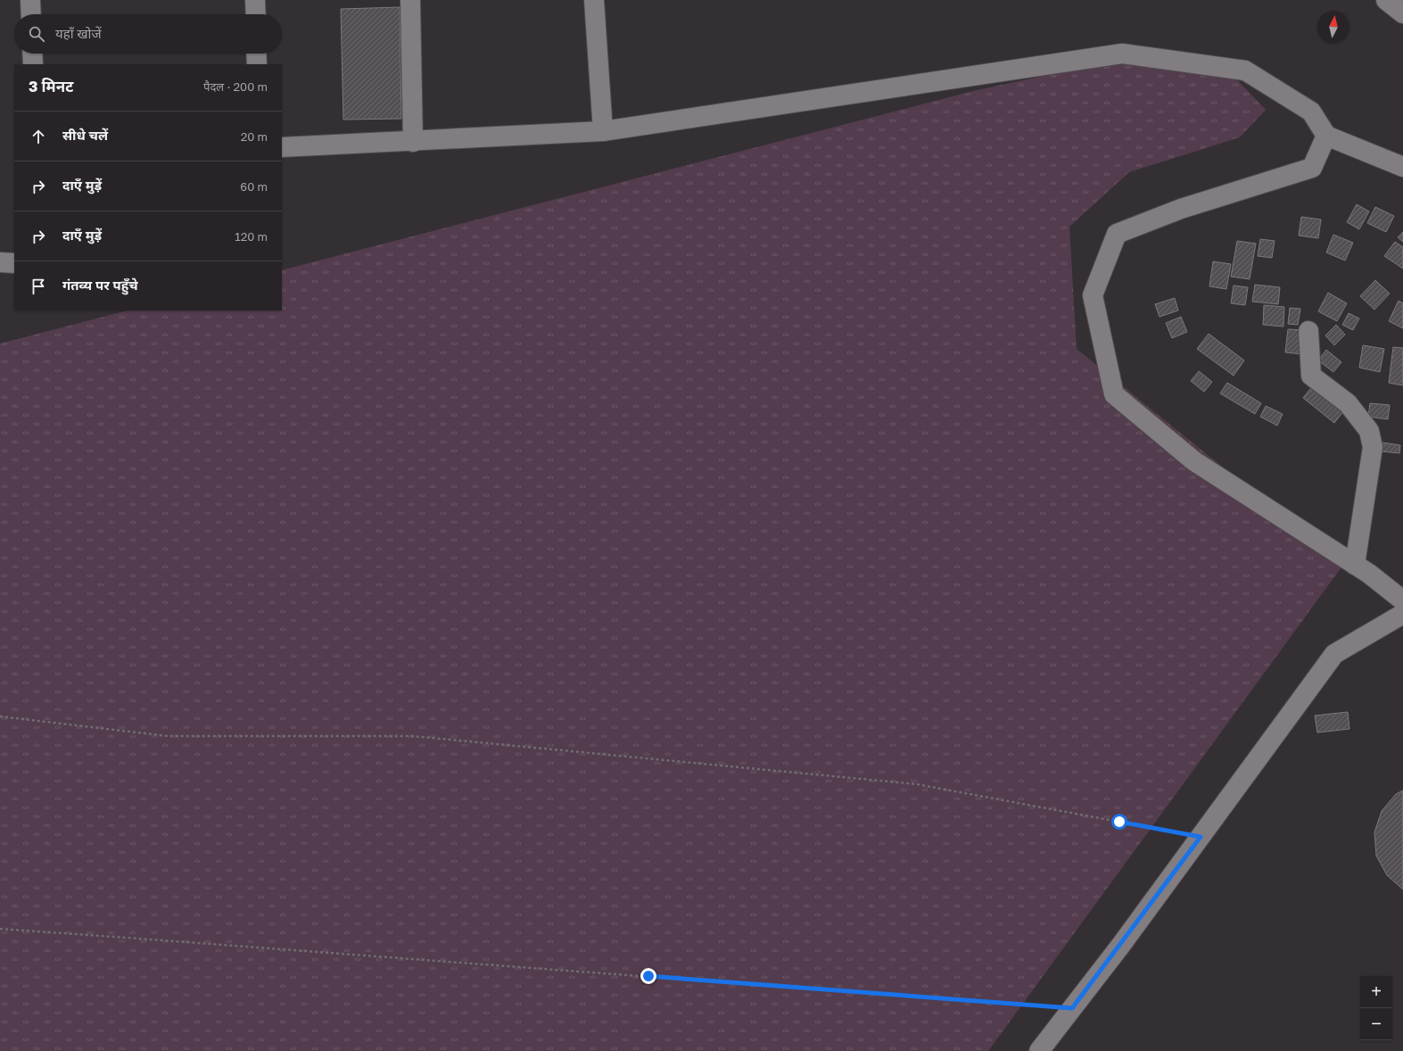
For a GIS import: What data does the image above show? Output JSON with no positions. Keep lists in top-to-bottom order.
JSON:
{
  "north": "top",
  "page": {
    "search": "यहाँ खोजें",
    "heading": ["3 मिनट", "पैदल · 200 m"],
    "list": [
      ["सीधे चलें", "20 m"],
      ["दाएँ मुड़ें", "60 m"],
      ["दाएँ मुड़ें", "120 m"],
      "गंतव्य पर पहुँचे"
    ],
    "map_buttons": ["+", "−"]
  }
}
